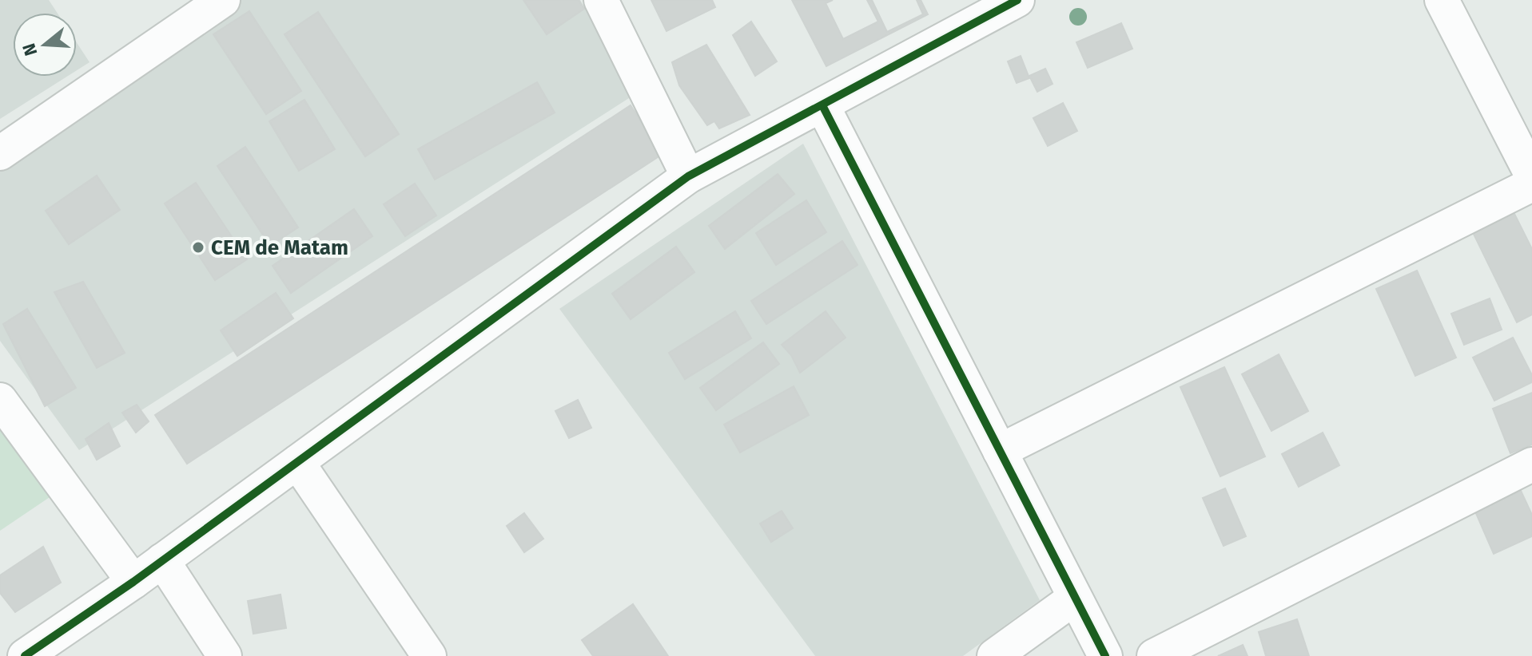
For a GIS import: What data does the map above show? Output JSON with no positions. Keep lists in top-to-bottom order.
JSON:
{
  "places": ["CEM de Matam"],
  "north": "left"
}
